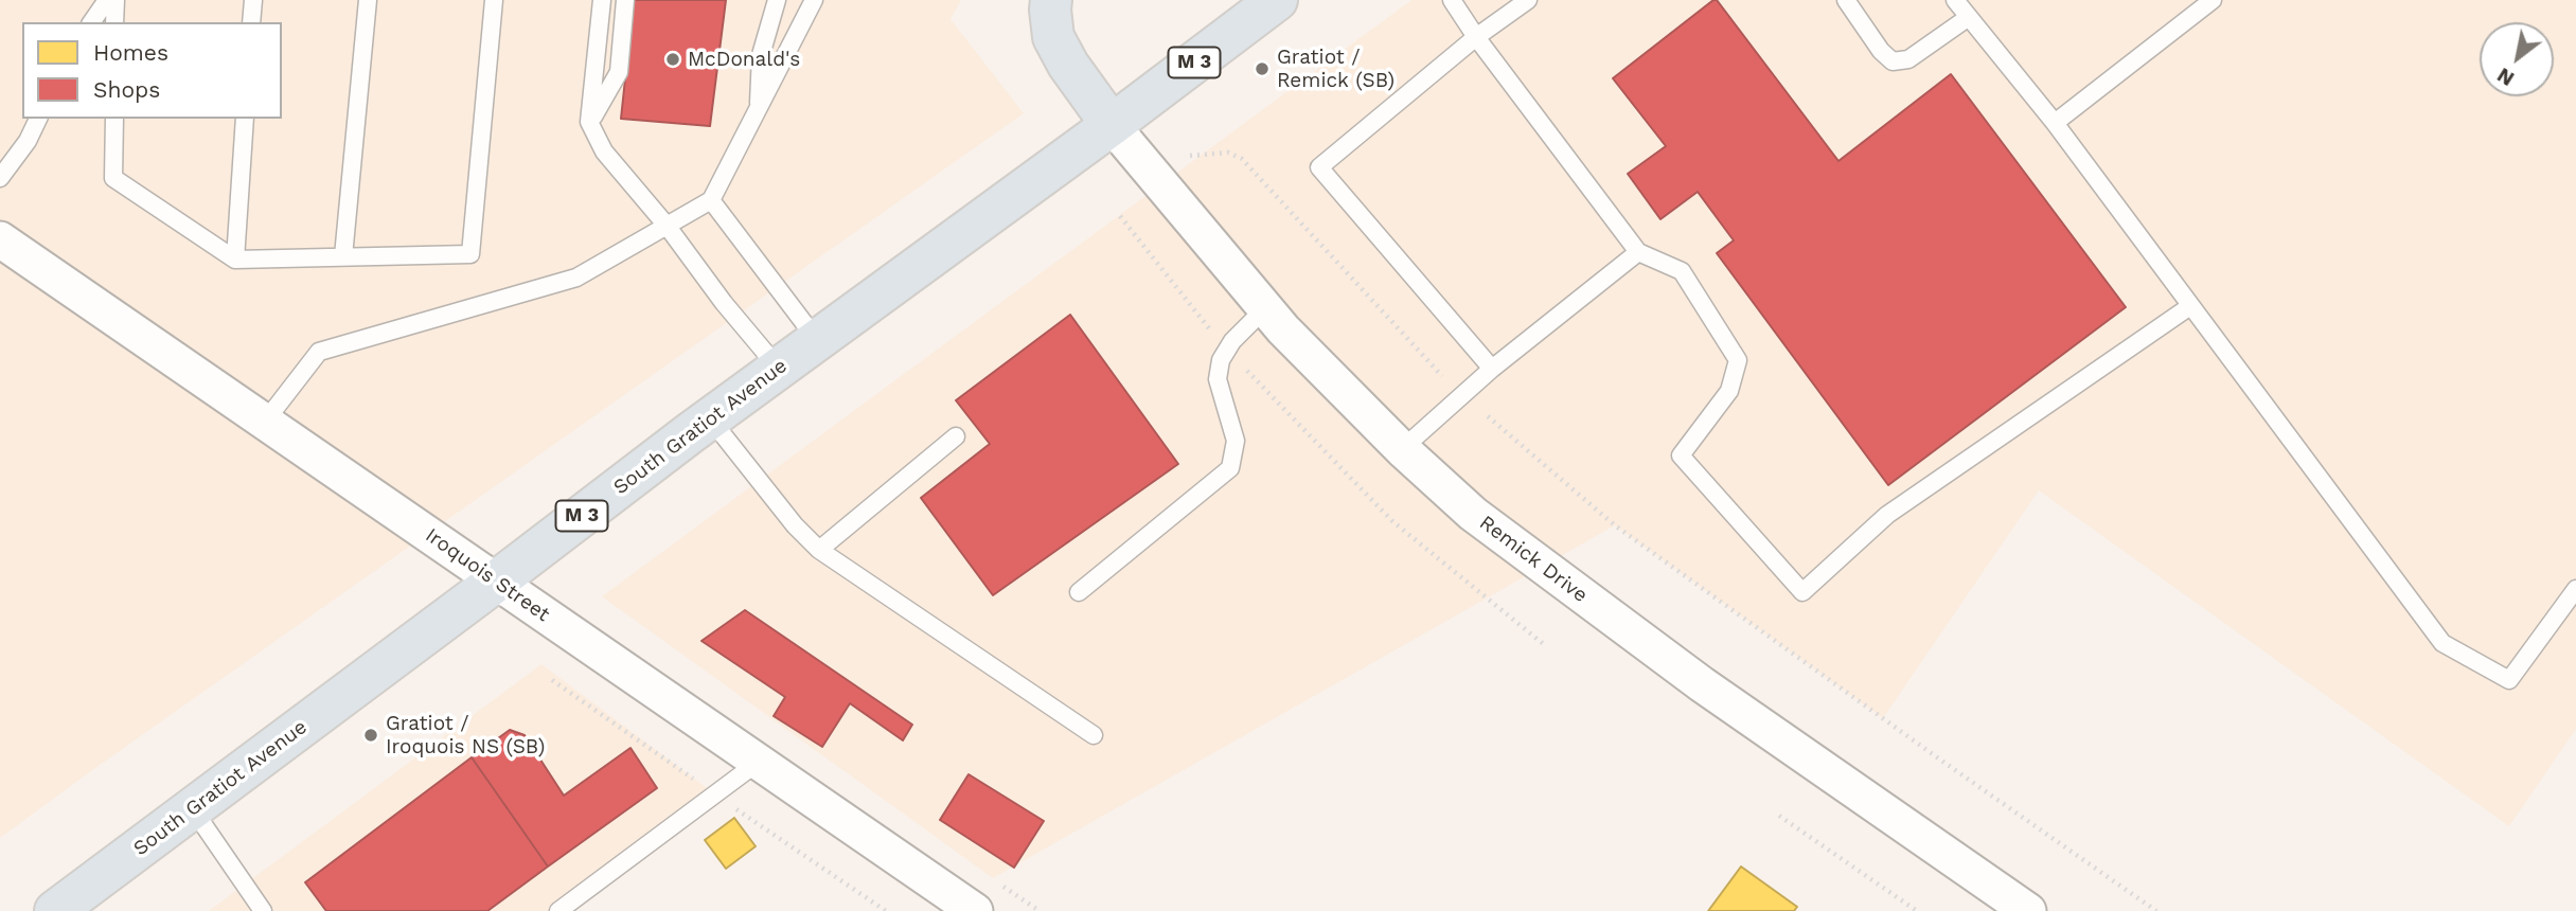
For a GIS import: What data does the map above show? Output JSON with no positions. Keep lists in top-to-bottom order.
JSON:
{
  "streets": {
    "main road": ["M 3", "South Gratiot Avenue"],
    "street": ["Remick Drive", "Iroquois Street"]
  },
  "crossings": [
    ["South Gratiot Avenue", "Remick Drive"],
    ["South Gratiot Avenue", "Iroquois Street"]
  ],
  "places": ["McDonald's", "Gratiot / Remick (SB)", "Gratiot / Iroquois NS (SB)"],
  "legend": ["Homes", "Shops"],
  "north": "bottom left"
}
